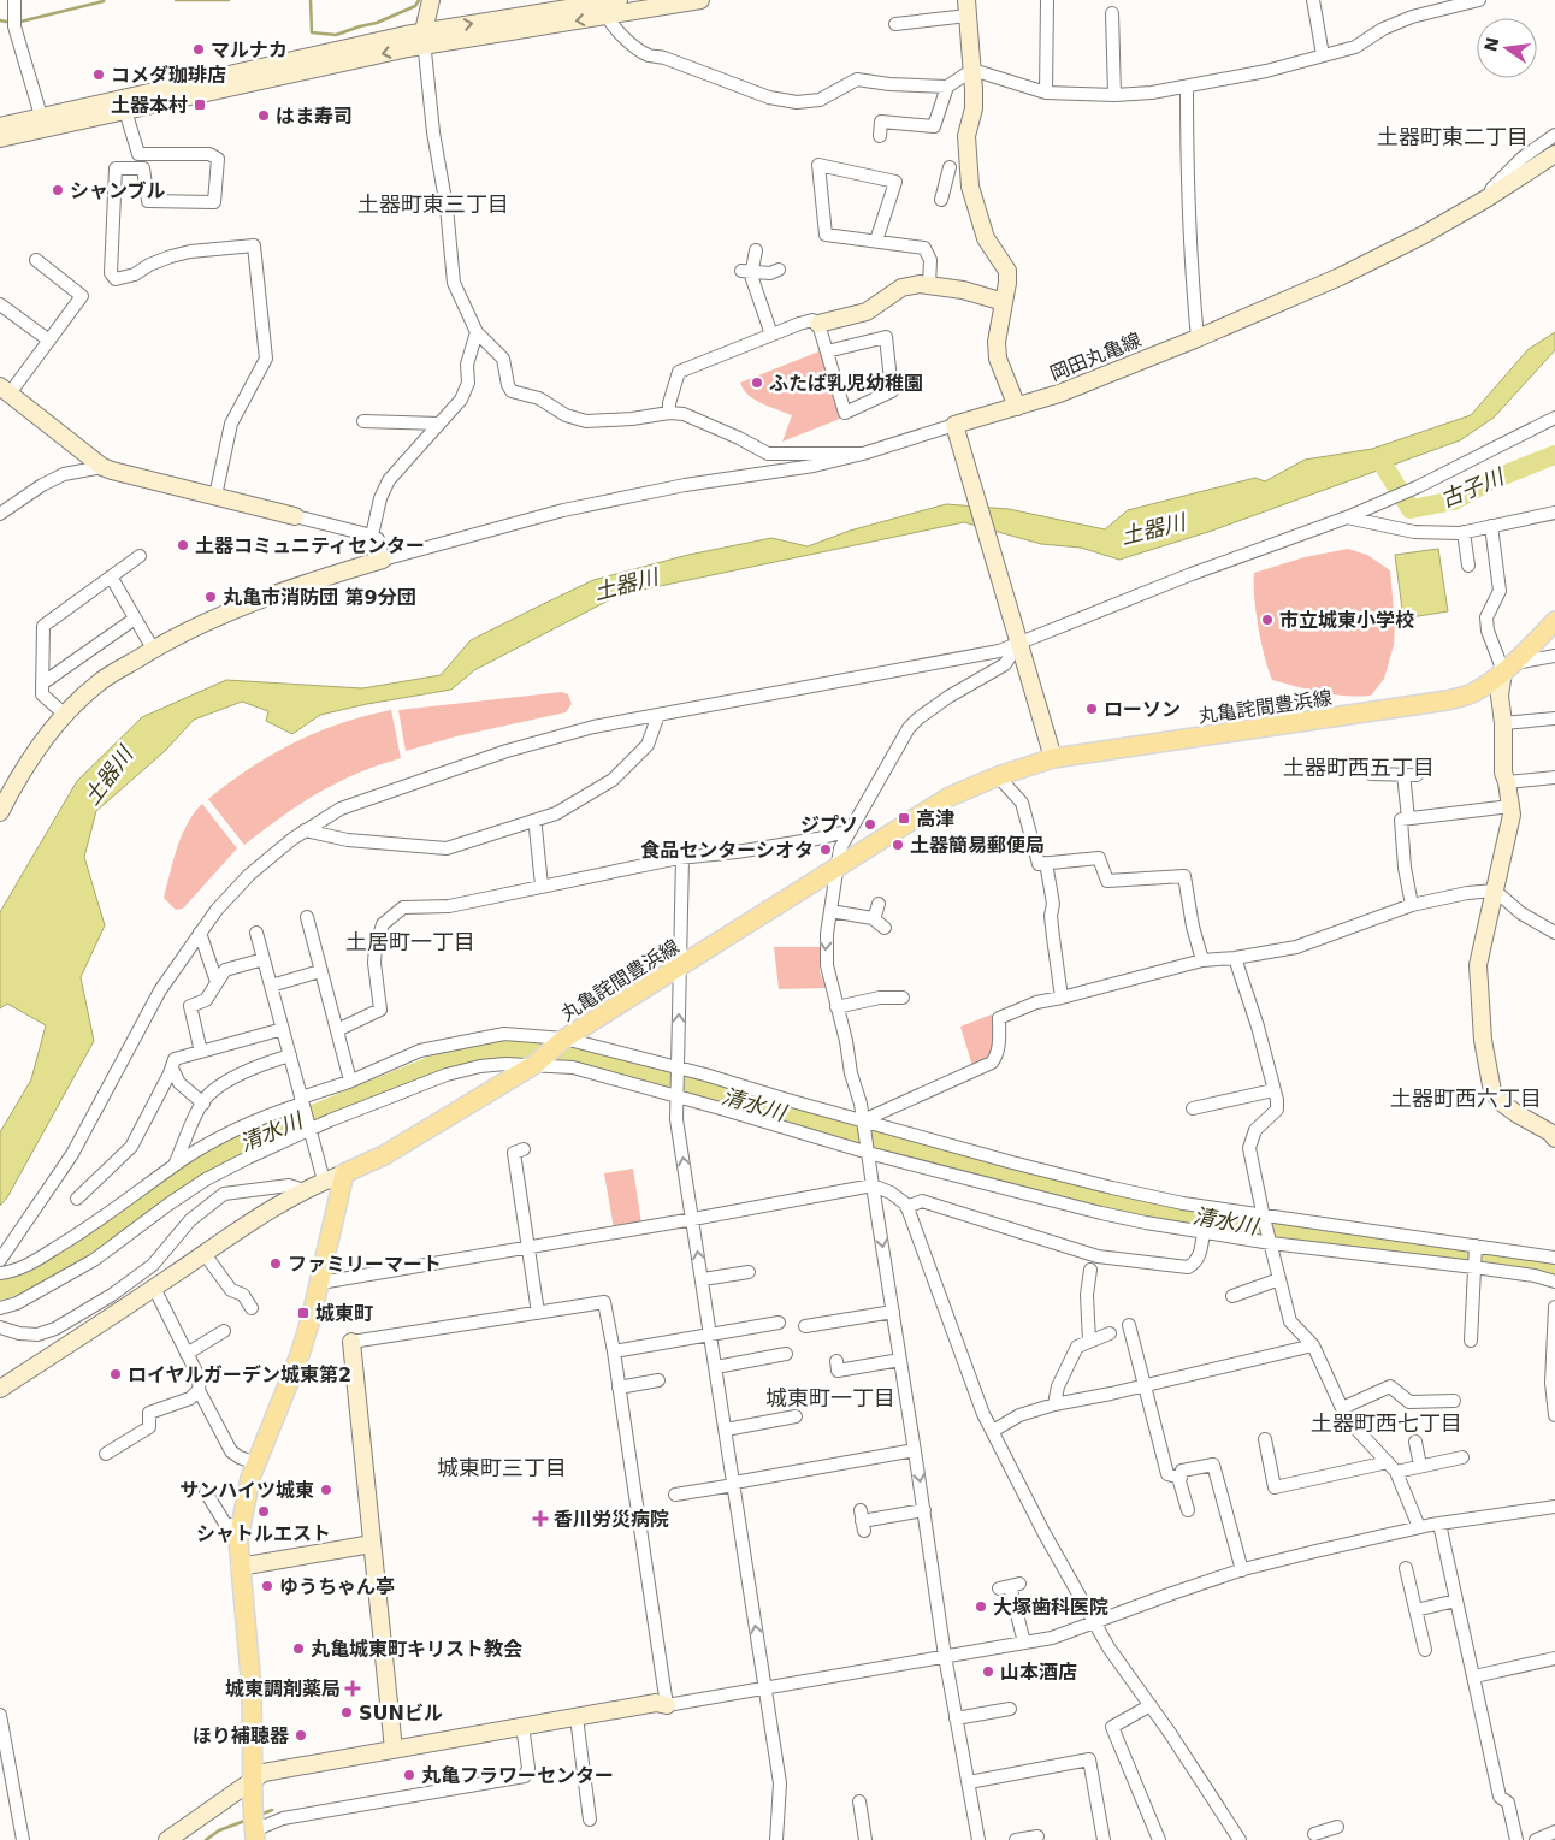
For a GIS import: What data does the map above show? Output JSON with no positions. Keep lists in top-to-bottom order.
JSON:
{
  "streets": {
    "main road": ["丸亀詫間豊浜線"],
    "street": ["岡田丸亀線"]
  },
  "districts": [
    "土器町東二丁目",
    "土器町東三丁目",
    "土器町西五丁目",
    "土居町一丁目",
    "土器町西六丁目",
    "城東町一丁目",
    "土器町西七丁目",
    "城東町三丁目"
  ],
  "water": ["古子川", "土器川", "清水川"],
  "places": {
    "other": [
      "マルナカ",
      "コメダ珈琲店",
      "はま寿司",
      "シャンブル",
      "ふたば乳児幼稚園",
      "土器コミュニティセンター",
      "丸亀市消防団 第9分団",
      "市立城東小学校",
      "ローソン",
      "ジプソ",
      "土器簡易郵便局",
      "食品センターシオタ",
      "ファミリーマート",
      "ロイヤルガーデン城東第2",
      "サンハイツ城東",
      "シャトルエスト",
      "ゆうちゃん亭",
      "大塚歯科医院",
      "丸亀城東町キリスト教会",
      "山本酒店",
      "SUNビル",
      "ほり補聴器",
      "丸亀フラワーセンター"
    ],
    "transit": ["土器本村", "高津", "城東町"],
    "health": ["香川労災病院", "城東調剤薬局"]
  },
  "north": "left"
}
